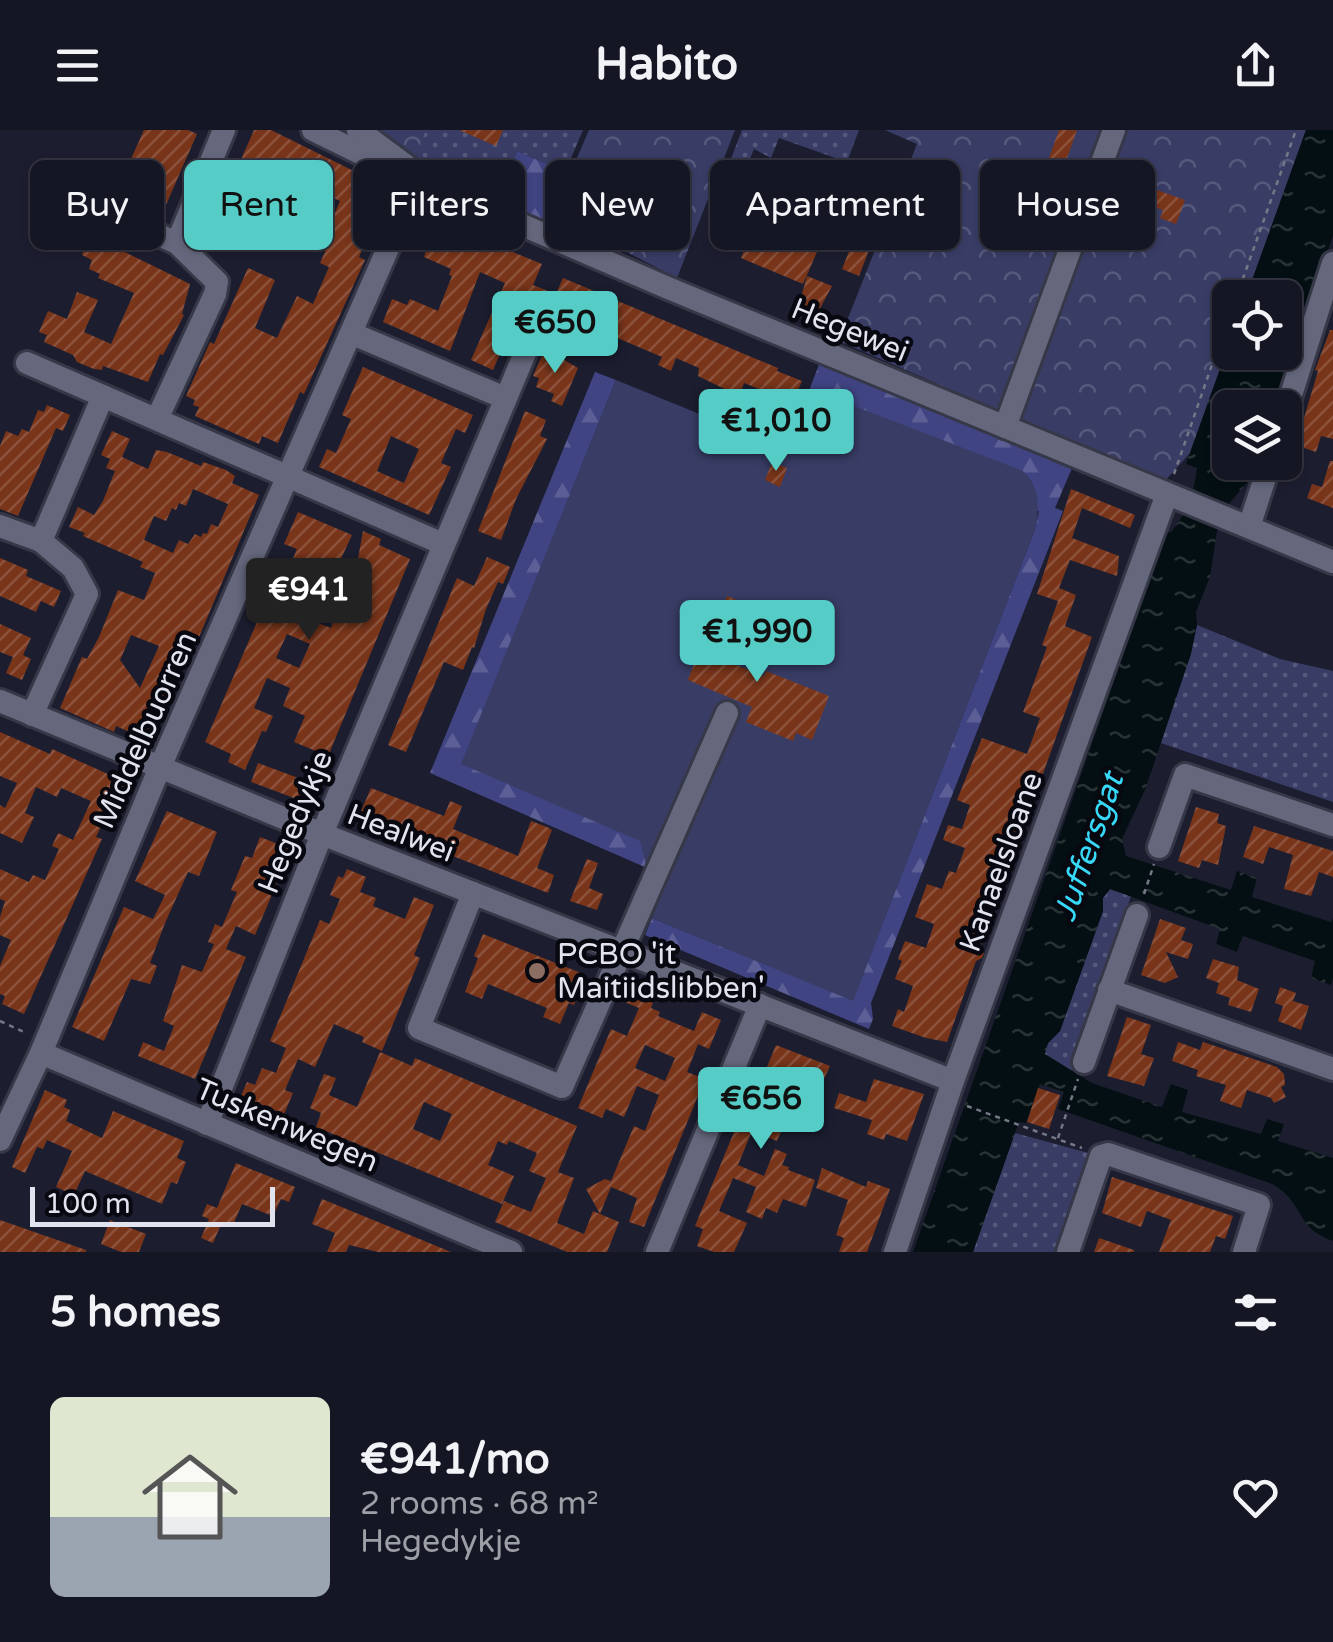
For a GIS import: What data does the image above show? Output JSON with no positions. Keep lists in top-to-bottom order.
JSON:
{
  "streets": {
    "street": [
      "Hegewei",
      "Middelbuorren",
      "Hegedykje",
      "Healwei",
      "Kanaelsloane",
      "Tuskenwegen"
    ]
  },
  "crossings": [
    ["Hegewei", "Kanaelsloane"],
    ["Middelbuorren", "Healwei"],
    ["Middelbuorren", "Tuskenwegen"],
    ["Hegedykje", "Healwei"],
    ["Hegedykje", "Tuskenwegen"],
    ["Healwei", "Kanaelsloane"]
  ],
  "water": ["Juffersgat"],
  "places": ["PCBO 'it Maitiidslibben'"],
  "scale_bar": "100 m",
  "page": {
    "header": "Habito",
    "chip": [
      "Buy",
      "Rent",
      "Filters",
      "New",
      "Apartment",
      "House"
    ],
    "price": [
      "€650",
      "€1,010",
      "€941",
      "€1,990",
      "€656"
    ],
    "scale": "100 m",
    "heading": "5 homes",
    "list": [
      {
        "name": "€941/mo",
        "note": "2 rooms · 68 m² · Hegedykje"
      }
    ]
  }
}
